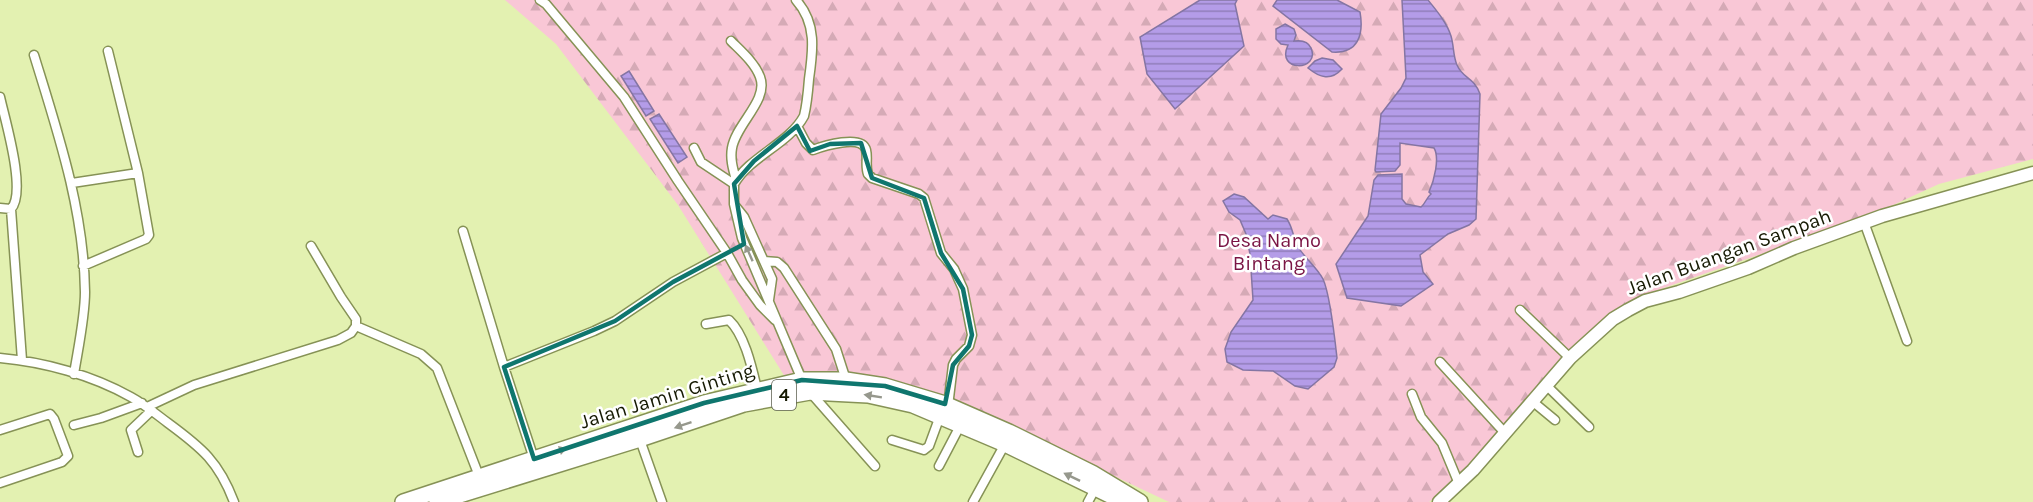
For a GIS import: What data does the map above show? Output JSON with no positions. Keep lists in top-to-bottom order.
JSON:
{
  "streets": {
    "highway": ["4", "Jalan Jamin Ginting"],
    "street": ["Jalan Buangan Sampah"]
  },
  "parks": ["Desa Namo Bintang"]
}
